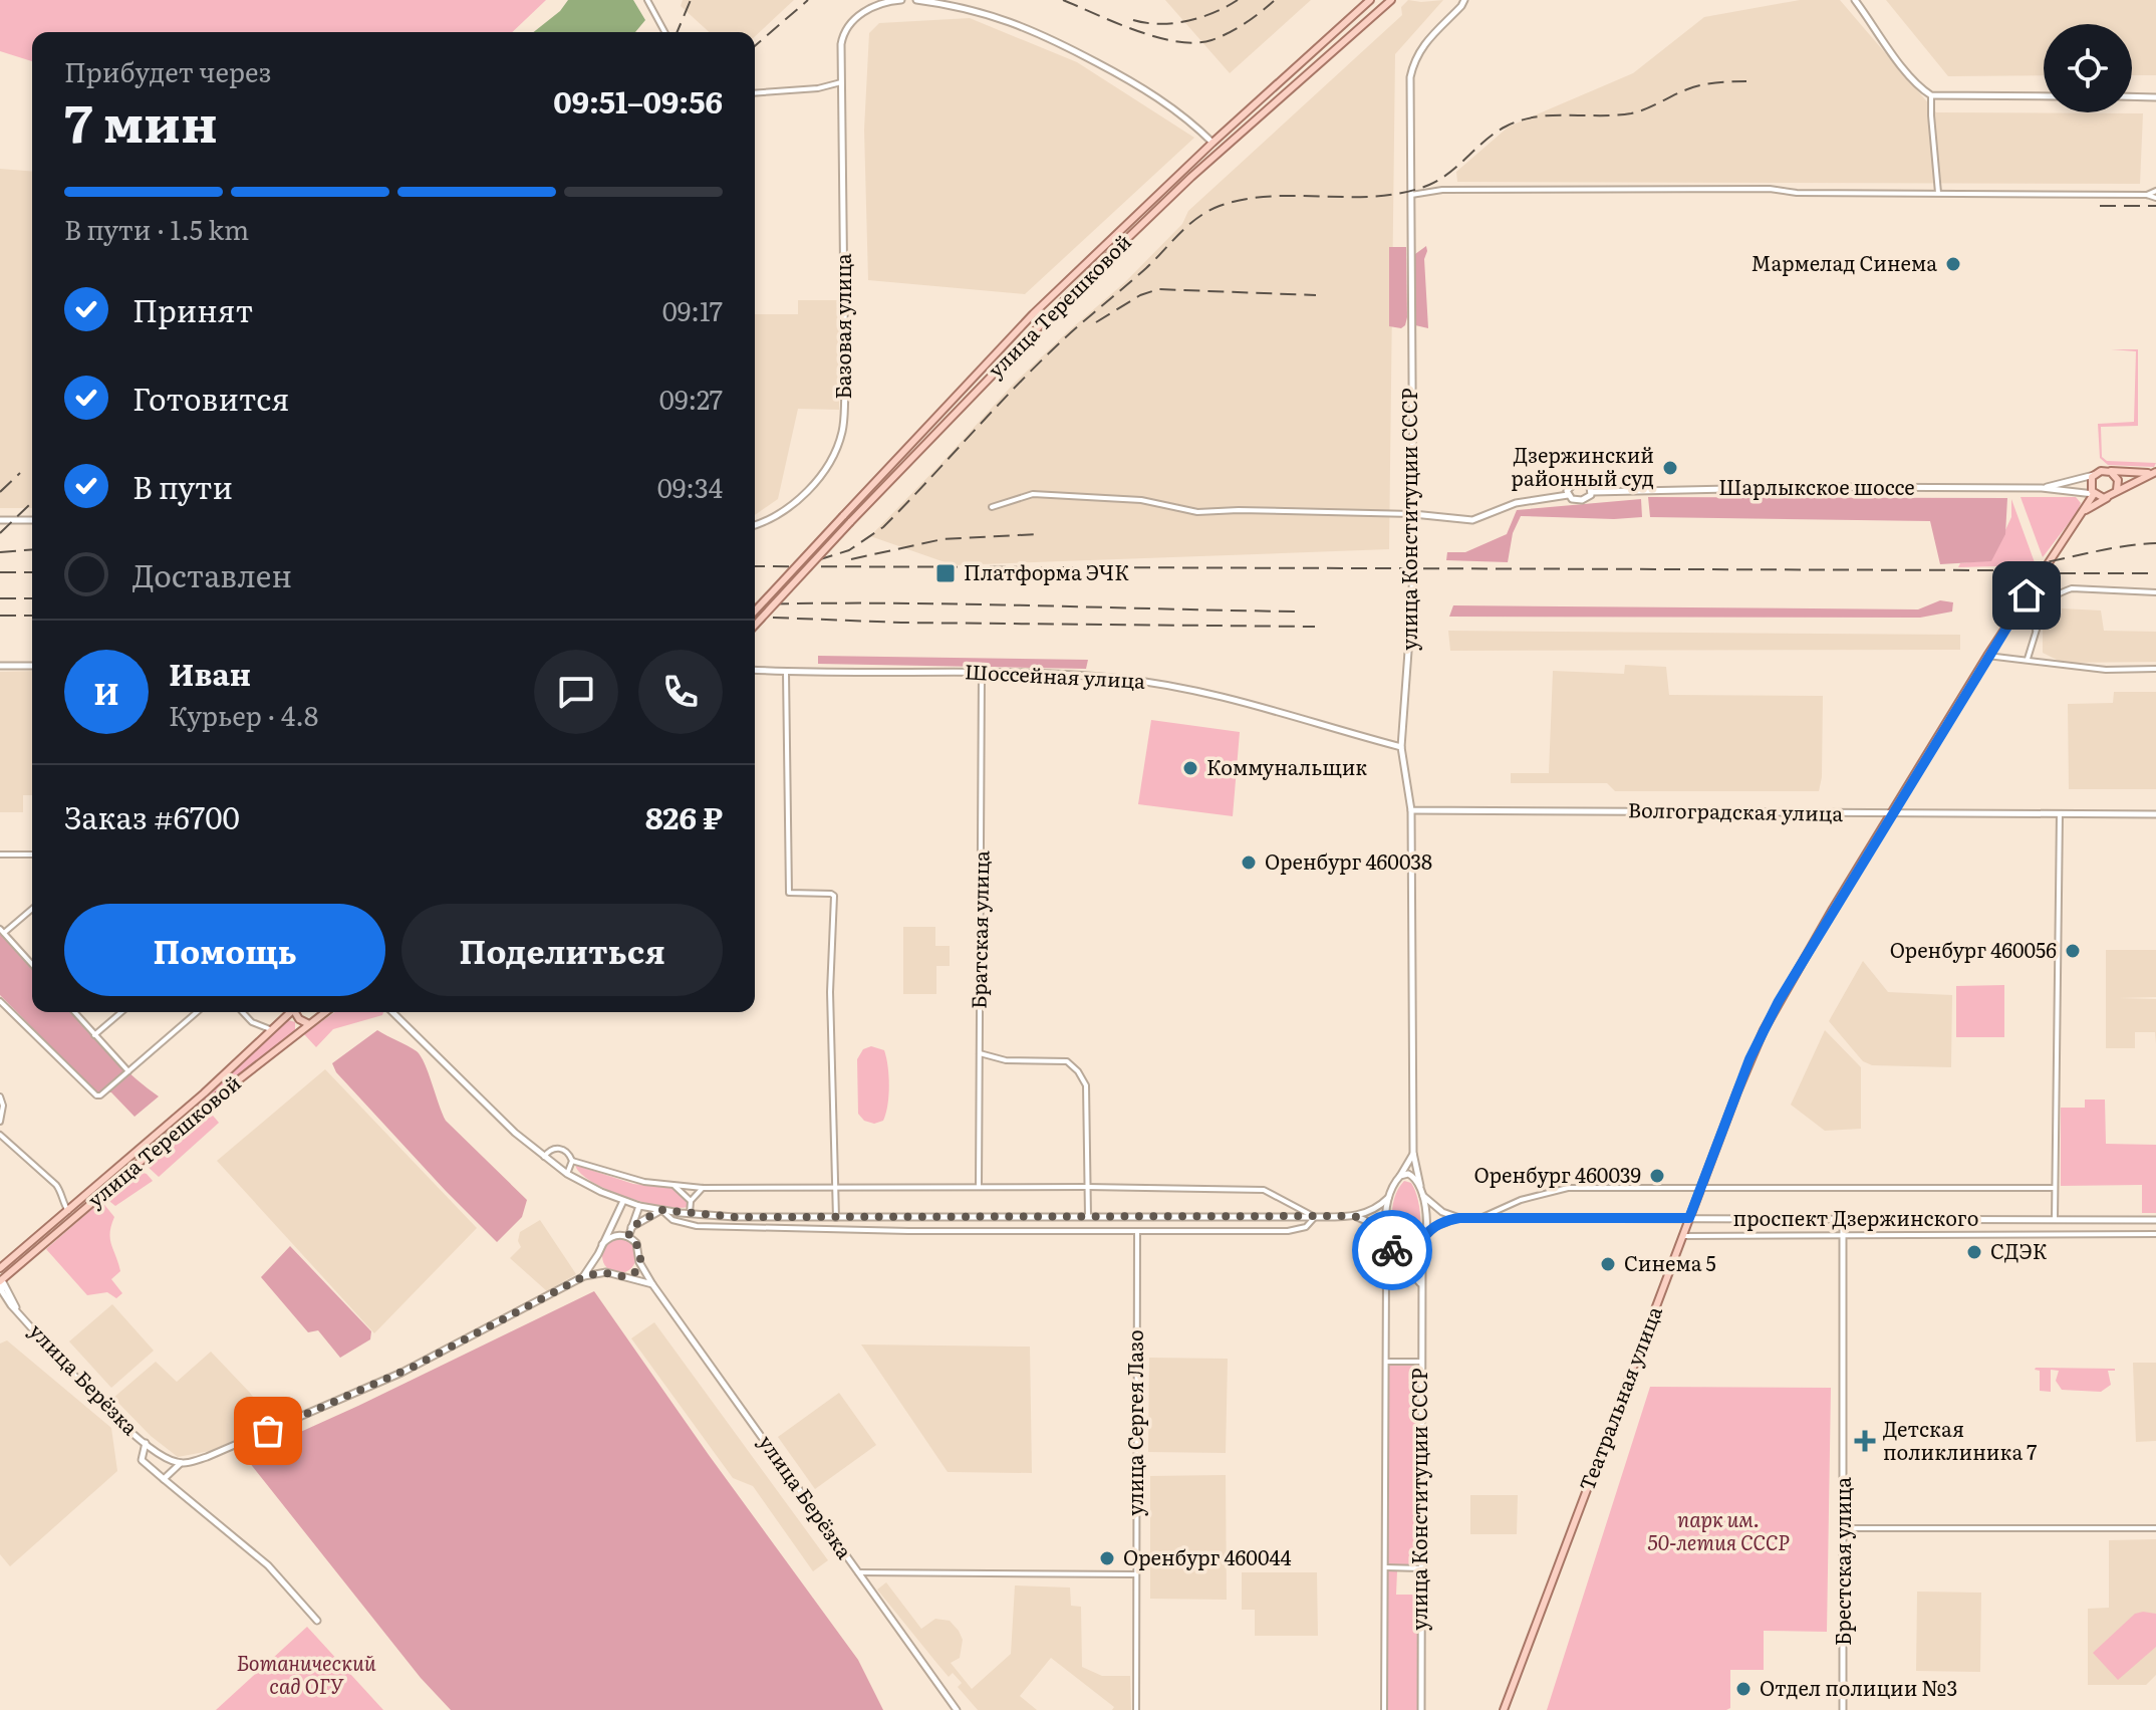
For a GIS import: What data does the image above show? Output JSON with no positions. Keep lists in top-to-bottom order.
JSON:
{
  "streets": {
    "main road": [
      "улица Терешковой",
      "Базовая улица",
      "Шарлыкское шоссе",
      "улица Конституции СССР",
      "Шоссейная улица",
      "Волгоградская улица",
      "проспект Дзержинского",
      "улица Берёзка",
      "Театральная улица",
      "Брестская улица"
    ],
    "street": ["Братская улица", "улица Сергея Лазо"]
  },
  "crossings": [
    ["улица Терешковой", "улица Берёзка"],
    ["Шарлыкское шоссе", "Театральная улица"],
    ["улица Конституции СССР", "Шоссейная улица"],
    ["улица Конституции СССР", "Волгоградская улица"],
    ["улица Конституции СССР", "проспект Дзержинского"],
    ["Шоссейная улица", "Братская улица"],
    ["Волгоградская улица", "Театральная улица"],
    ["проспект Дзержинского", "Театральная улица"],
    ["проспект Дзержинского", "Брестская улица"]
  ],
  "parks": ["парк им. 50-летия СССР", "Ботанический сад ОГУ"],
  "places": {
    "other": [
      "Мармелад Синема",
      "Дзержинский районный суд",
      "Коммунальщик",
      "Оренбург 460038",
      "Оренбург 460056",
      "Оренбург 460039",
      "СДЭК",
      "Синема 5",
      "Оренбург 460044",
      "Отдел полиции №3"
    ],
    "transit": ["Платформа ЭЧК"],
    "health": ["Детская поликлиника 7"]
  },
  "page": {
    "heading": ["7 мин", "Прибудет через", "09:51–09:56"],
    "panel": [
      "Иван",
      "Курьер · 4.8",
      "Заказ #6700",
      "826 ₽"
    ],
    "bar": "В пути · 1.5 km",
    "list": [
      ["Принят", "09:17"],
      ["Готовится", "09:27"],
      ["В пути", "09:34"],
      "Доставлен"
    ],
    "round": "И",
    "buttons": ["Помощь", "Поделиться"]
  }
}
